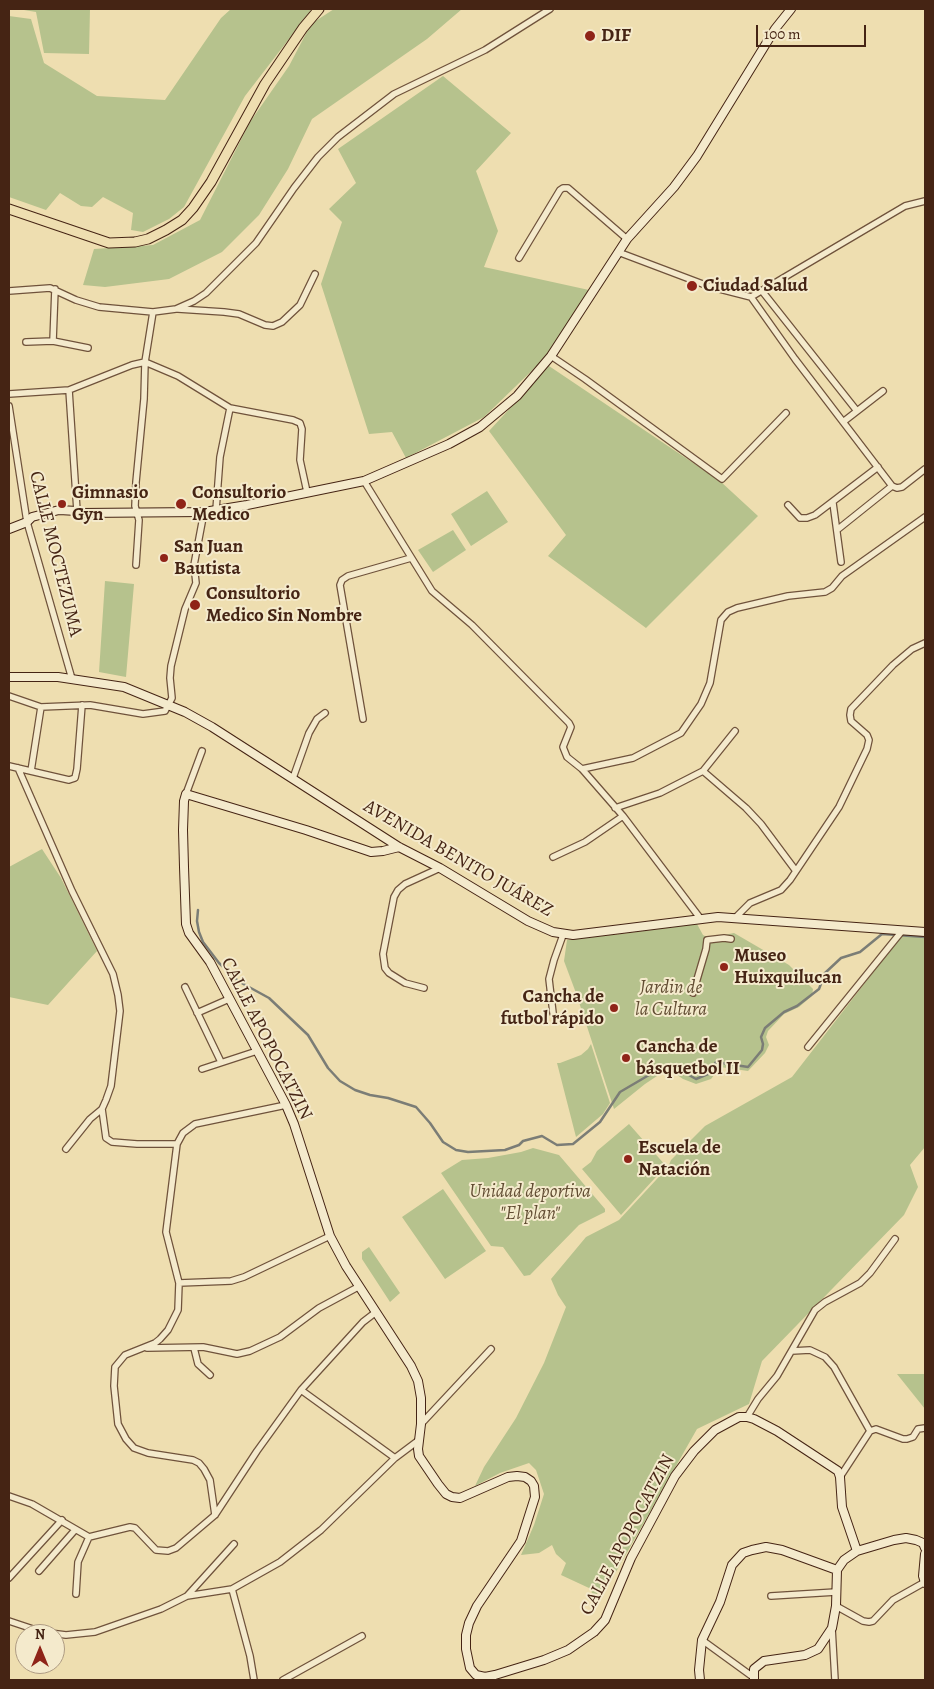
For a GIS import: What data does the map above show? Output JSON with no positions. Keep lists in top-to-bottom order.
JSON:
{
  "streets": {
    "main road": ["AVENIDA BENITO JUÁREZ", "CALLE APOPOCATZIN"],
    "street": ["CALLE MOCTEZUMA"]
  },
  "crossings": [
    ["CALLE MOCTEZUMA", "AVENIDA BENITO JUÁREZ"]
  ],
  "parks": ["Jardin de la Cultura", "Unidad deportiva \"El plan\""],
  "places": [
    "DIF",
    "Ciudad Salud",
    "Gimnasio Gyn",
    "Consultorio Medico",
    "San Juan Bautista",
    "Consultorio Medico Sin Nombre",
    "Museo Huixquilucan",
    "Cancha de futbol rápido",
    "Cancha de básquetbol II",
    "Escuela de Natación"
  ],
  "scale_bar": "100 m",
  "north": "top"
}
